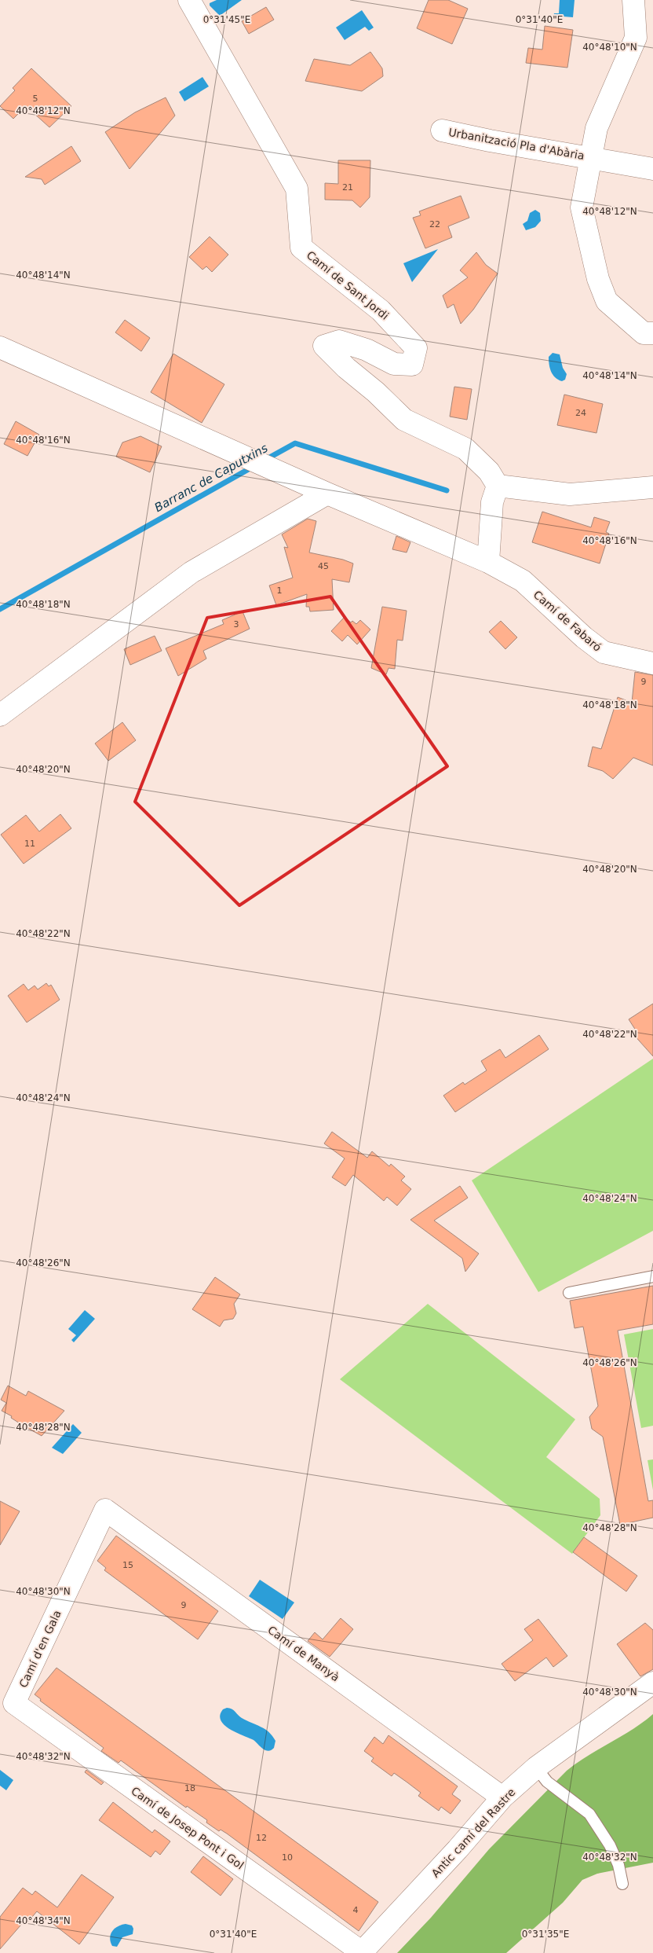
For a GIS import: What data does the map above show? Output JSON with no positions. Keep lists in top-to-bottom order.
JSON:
{
  "streets": {
    "street": [
      "Urbanització Pla d'Abària",
      "Camí de Sant Jordi",
      "Camí de Fabaró",
      "Camí d'en Gala",
      "Camí de Manyà",
      "Camí de Josep Pont i Gol",
      "Antic camí del Rastre"
    ]
  },
  "crossings": [
    ["Camí d'en Gala", "Camí de Manyà"],
    ["Camí d'en Gala", "Camí de Josep Pont i Gol"],
    ["Camí de Manyà", "Antic camí del Rastre"],
    ["Camí de Josep Pont i Gol", "Antic camí del Rastre"]
  ],
  "water": ["Barranc de Caputxins"],
  "house_numbers": [
    "5",
    "21",
    "22",
    "24",
    "45",
    "1",
    "3",
    "9",
    "11",
    "15",
    "9",
    "18",
    "12",
    "10",
    "4"
  ],
  "coordinates": [
    "0°31'45\"E",
    "0°31'40\"E",
    "40°48'10\"N",
    "40°48'12\"N",
    "40°48'14\"N",
    "40°48'16\"N",
    "40°48'18\"N",
    "40°48'20\"N",
    "40°48'22\"N",
    "40°48'24\"N",
    "40°48'26\"N",
    "40°48'28\"N",
    "40°48'30\"N",
    "40°48'32\"N",
    "40°48'34\"N",
    "0°31'35\"E"
  ]
}
